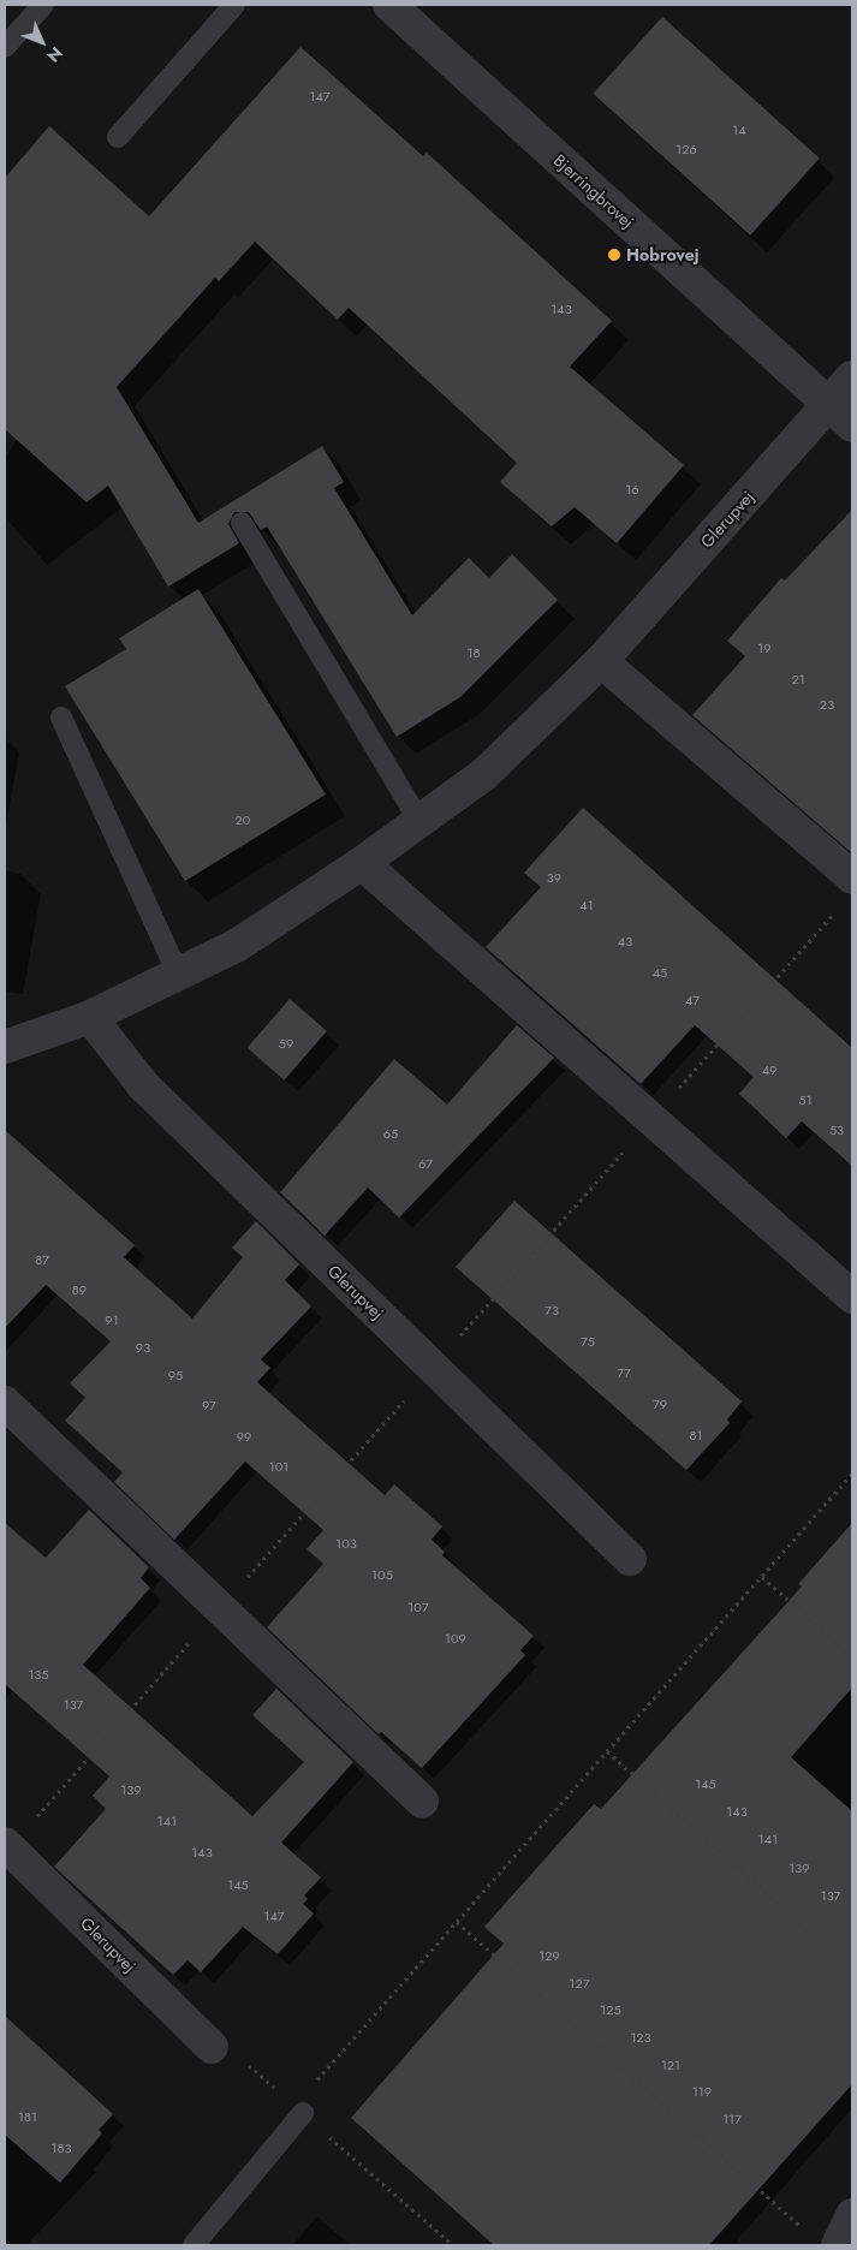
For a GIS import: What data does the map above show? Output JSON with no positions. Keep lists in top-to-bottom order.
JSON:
{
  "streets": {
    "street": ["Bjerringbrovej", "Glerupvej"]
  },
  "crossings": [
    ["Bjerringbrovej", "Glerupvej"]
  ],
  "places": ["Hobrovej"],
  "house_numbers": [
    "147",
    "14",
    "126",
    "143",
    "16",
    "19",
    "18",
    "21",
    "23",
    "20",
    "39",
    "41",
    "43",
    "45",
    "47",
    "59",
    "49",
    "51",
    "53",
    "65",
    "67",
    "87",
    "89",
    "73",
    "91",
    "75",
    "93",
    "77",
    "95",
    "79",
    "97",
    "81",
    "99",
    "101",
    "103",
    "105",
    "107",
    "109",
    "135",
    "137",
    "145",
    "139",
    "143",
    "141",
    "141",
    "143",
    "139",
    "145",
    "137",
    "147",
    "129",
    "127",
    "125",
    "123",
    "121",
    "119",
    "181",
    "117",
    "183"
  ],
  "north": "bottom right"
}
